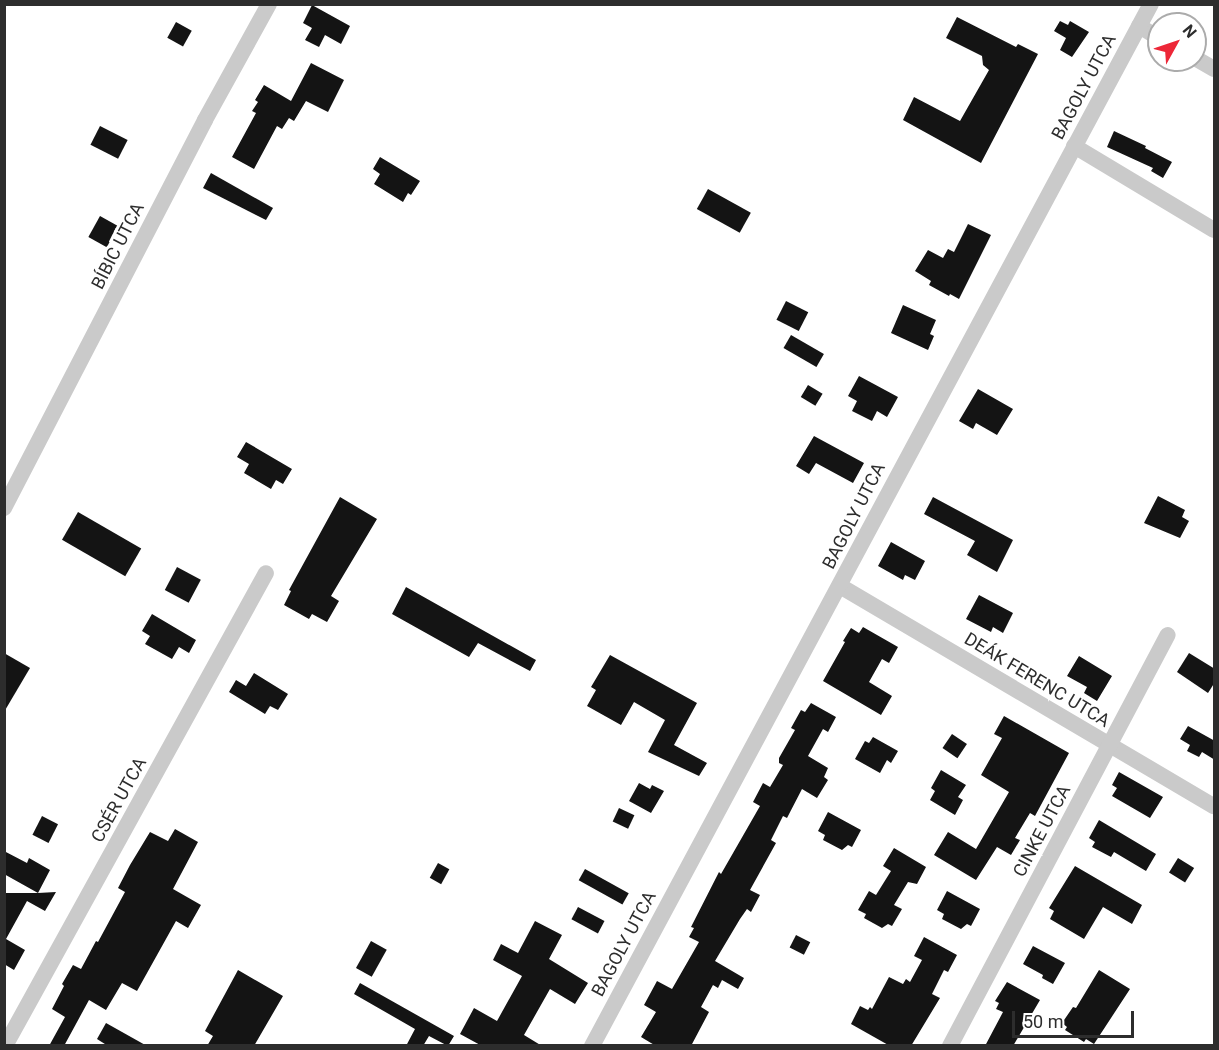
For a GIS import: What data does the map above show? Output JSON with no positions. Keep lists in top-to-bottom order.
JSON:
{
  "streets": {
    "street": [
      "BAGOLY UTCA",
      "BÍBIC UTCA",
      "DEÁK FERENC UTCA",
      "CSÉR UTCA",
      "CINKE UTCA"
    ]
  },
  "crossings": [
    ["BAGOLY UTCA", "DEÁK FERENC UTCA"],
    ["DEÁK FERENC UTCA", "CINKE UTCA"]
  ],
  "scale_bar": "50 m",
  "north": "top right"
}
